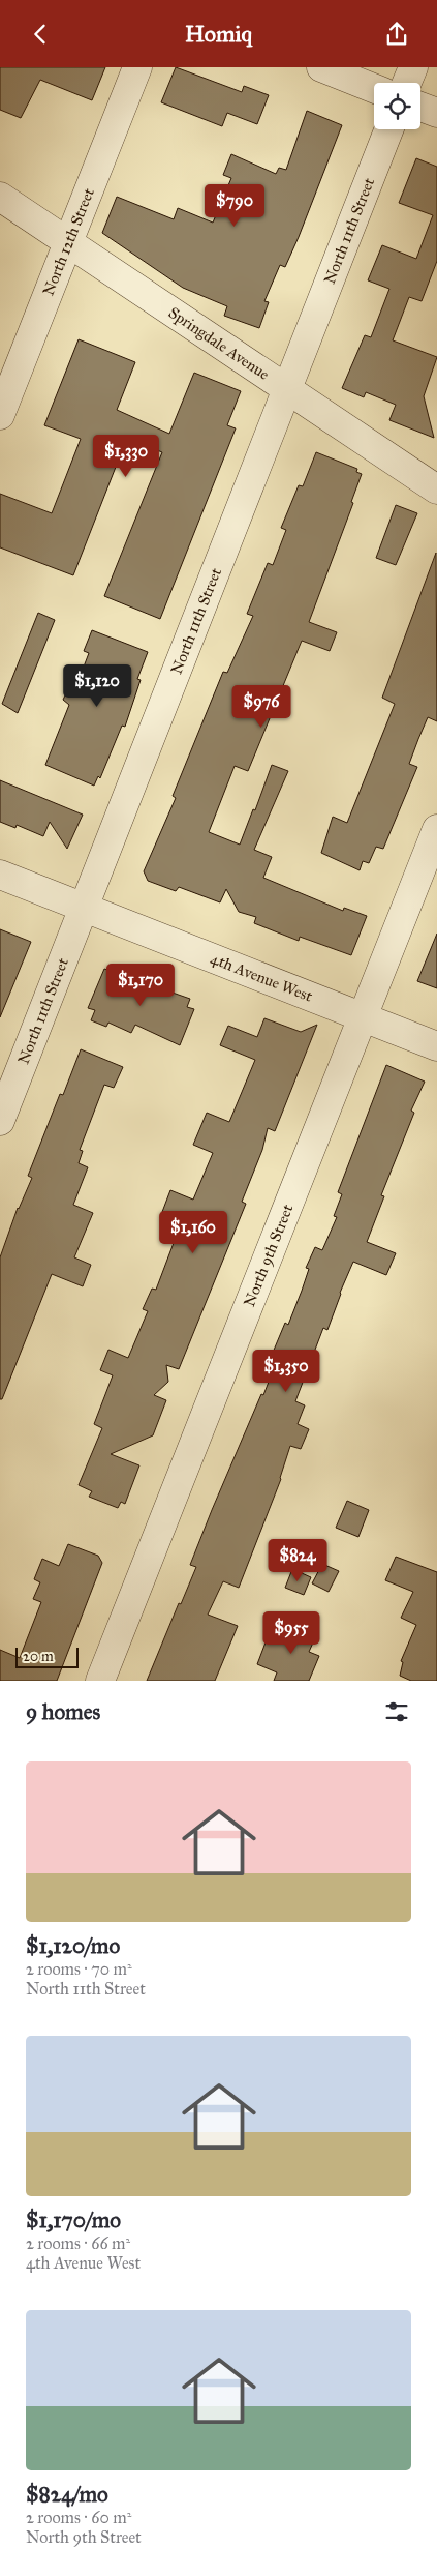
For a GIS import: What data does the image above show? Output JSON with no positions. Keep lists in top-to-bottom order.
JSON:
{
  "streets": {
    "street": [
      "North 11th Street",
      "North 12th Street",
      "Springdale Avenue",
      "4th Avenue West",
      "North 9th Street"
    ]
  },
  "crossings": [
    ["North 11th Street", "Springdale Avenue"],
    ["North 11th Street", "4th Avenue West"],
    ["North 12th Street", "Springdale Avenue"],
    ["4th Avenue West", "North 9th Street"]
  ],
  "scale_bar": "20 m",
  "page": {
    "header": "Homiq",
    "price": [
      "$790",
      "$1,330",
      "$1,120",
      "$976",
      "$1,170",
      "$1,160",
      "$1,350",
      "$824",
      "$955"
    ],
    "scale": "20 m",
    "heading": "9 homes",
    "list": [
      {
        "name": "$1,120/mo",
        "note": "2 rooms · 70 m² · North 11th Street"
      },
      {
        "name": "$1,170/mo",
        "note": "2 rooms · 66 m² · 4th Avenue West"
      },
      {
        "name": "$824/mo",
        "note": "2 rooms · 60 m² · North 9th Street"
      }
    ]
  }
}
